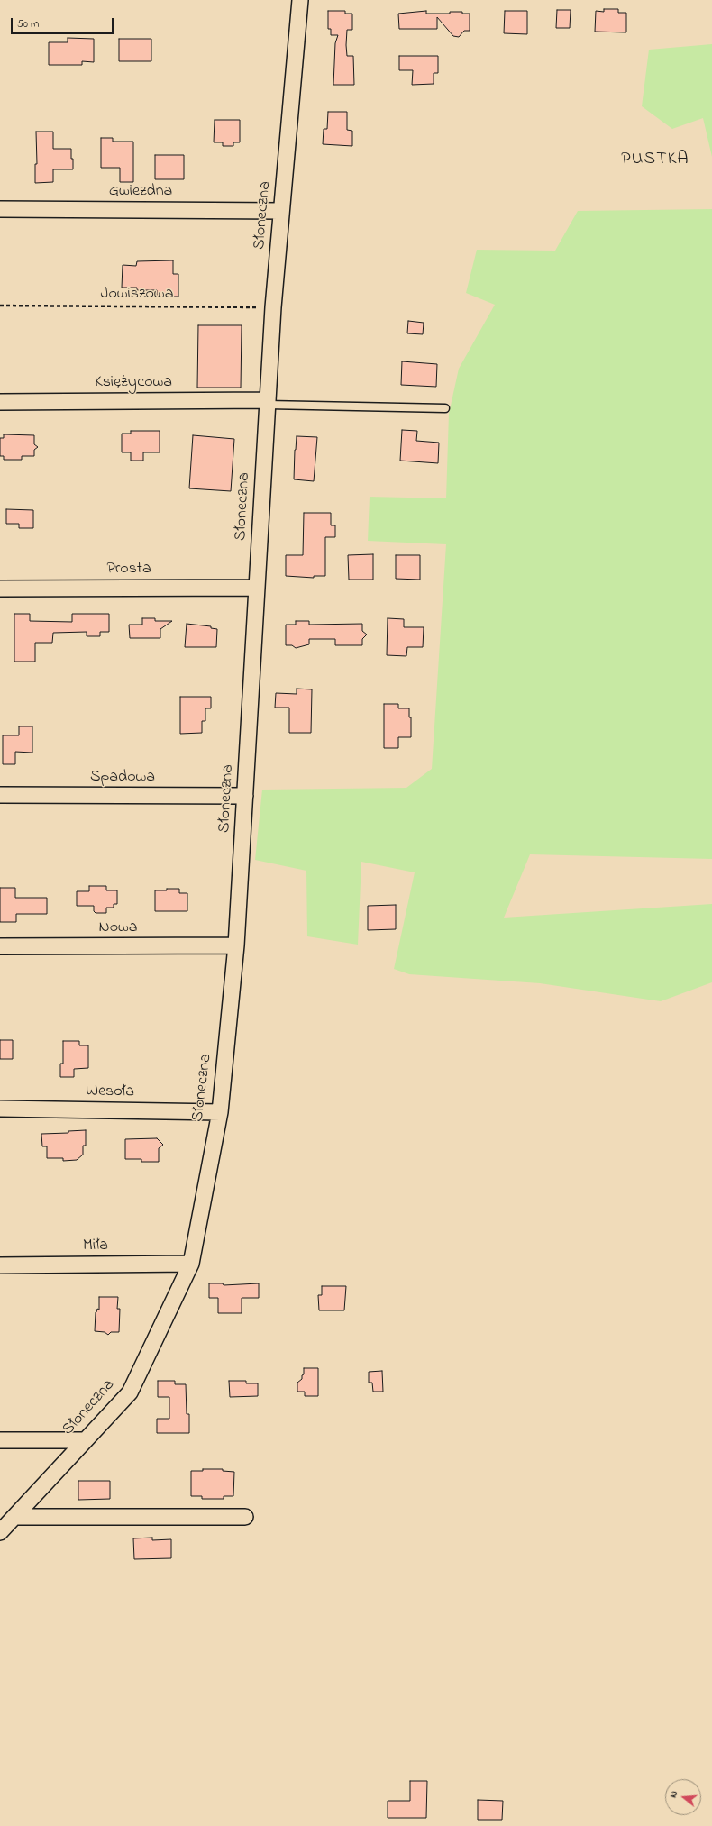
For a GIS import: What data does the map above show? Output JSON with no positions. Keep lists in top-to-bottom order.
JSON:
{
  "streets": {
    "street": [
      "Gwiezdna",
      "Słoneczna",
      "Księżycowa",
      "Prosta",
      "Spadowa",
      "Nowa",
      "Wesoła",
      "Miła"
    ],
    "path": ["Jowiszowa"]
  },
  "crossings": [
    ["Gwiezdna", "Słoneczna"],
    ["Słoneczna", "Jowiszowa"],
    ["Słoneczna", "Księżycowa"],
    ["Słoneczna", "Prosta"],
    ["Słoneczna", "Spadowa"],
    ["Słoneczna", "Nowa"],
    ["Słoneczna", "Wesoła"],
    ["Słoneczna", "Miła"]
  ],
  "districts": ["PUSTKA"],
  "scale_bar": "50 m",
  "north": "left"
}
